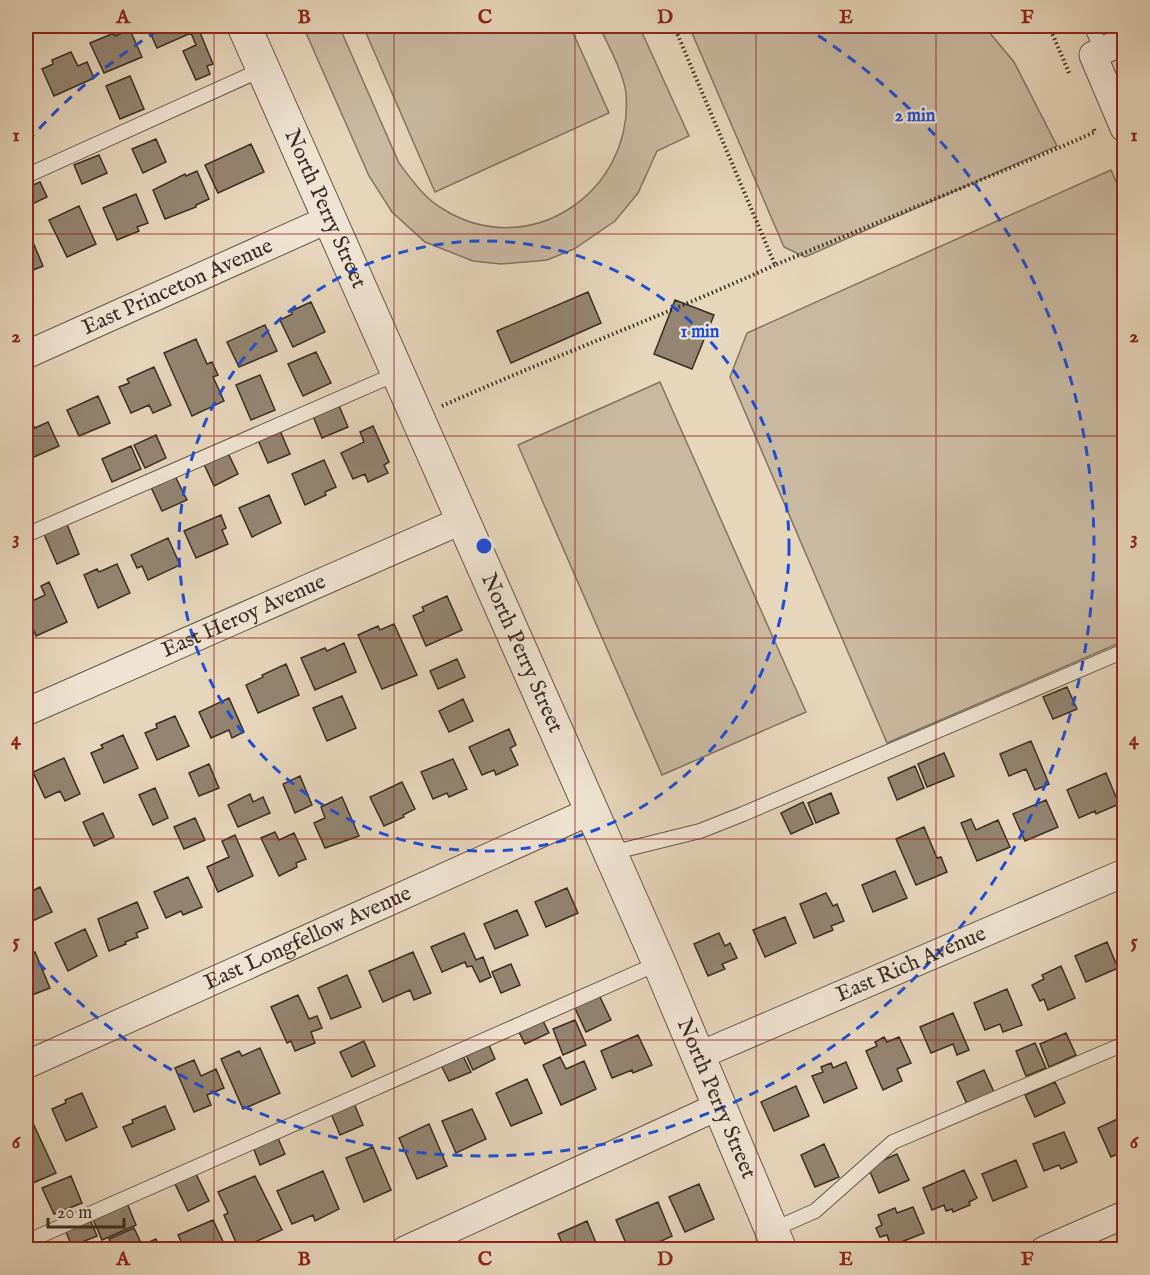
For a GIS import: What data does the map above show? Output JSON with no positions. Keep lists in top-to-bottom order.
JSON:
{
  "streets": {
    "street": [
      "North Perry Street",
      "East Princeton Avenue",
      "East Heroy Avenue",
      "East Longfellow Avenue",
      "East Rich Avenue"
    ]
  },
  "crossings": [
    ["North Perry Street", "East Princeton Avenue"],
    ["North Perry Street", "East Heroy Avenue"],
    ["North Perry Street", "East Longfellow Avenue"],
    ["North Perry Street", "East Rich Avenue"]
  ],
  "scale_bar": "20 m",
  "grid": {
    "columns": [
      "A",
      "B",
      "C",
      "D",
      "E",
      "F"
    ],
    "rows": [
      "1",
      "2",
      "3",
      "4",
      "5",
      "6"
    ]
  },
  "rings": ["2 min", "1 min"]
}
